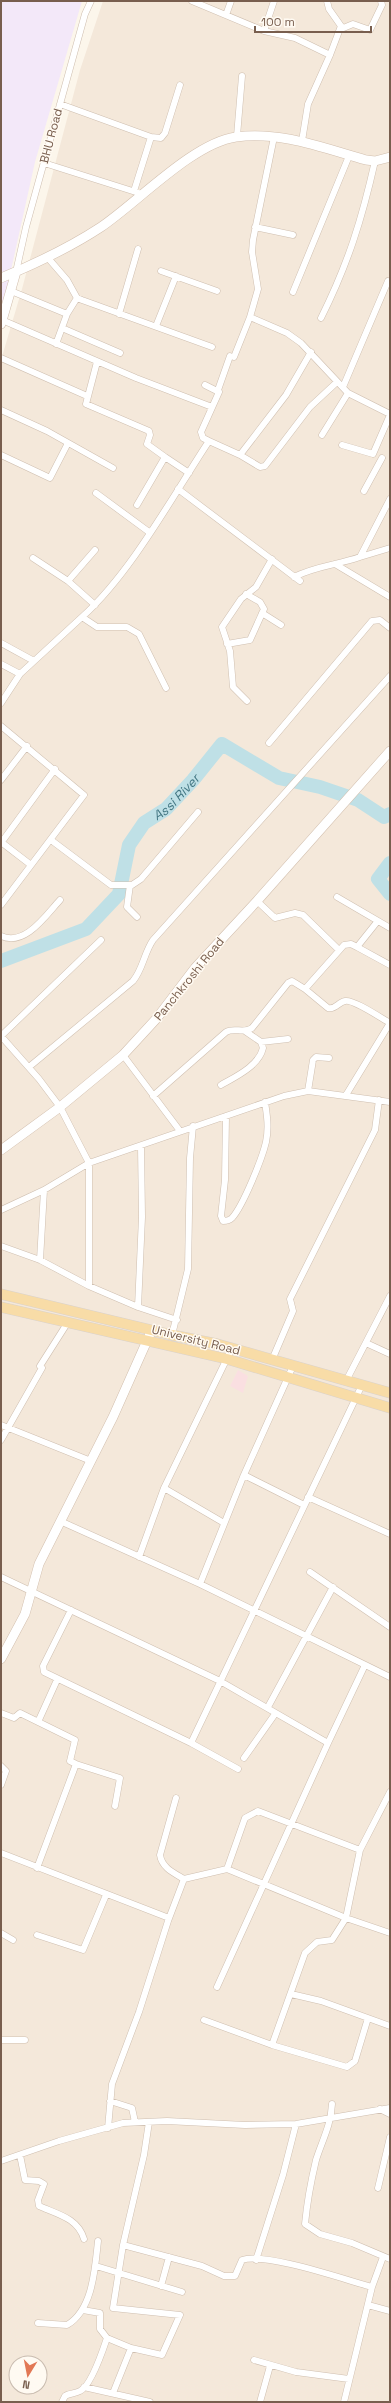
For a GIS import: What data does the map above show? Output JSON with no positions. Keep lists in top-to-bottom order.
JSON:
{
  "streets": {
    "main road": ["University Road"],
    "street": ["BHU Road", "Panchkroshi Road"]
  },
  "water": ["Assi River"],
  "scale_bar": "100 m",
  "north": "bottom"
}
